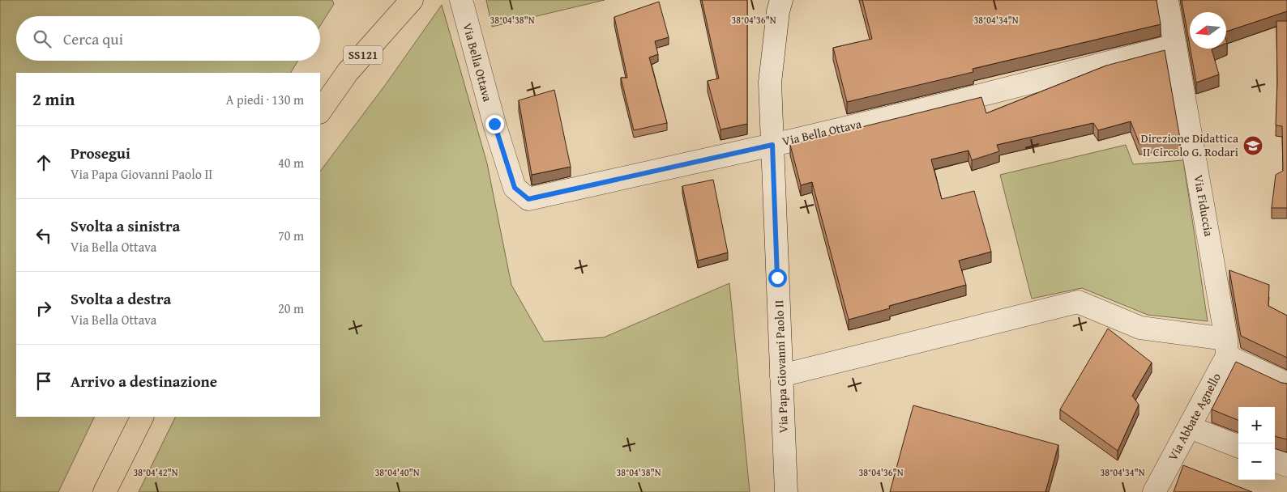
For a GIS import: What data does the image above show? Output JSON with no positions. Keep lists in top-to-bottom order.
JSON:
{
  "streets": {
    "main road": ["SS121"],
    "street": [
      "Via Bella Ottava",
      "Via Fiduccia",
      "Via Papa Giovanni Paolo II",
      "Via Abbate Agnello"
    ]
  },
  "crossings": [
    ["Via Bella Ottava", "Via Fiduccia"],
    ["Via Bella Ottava", "Via Papa Giovanni Paolo II"],
    ["Via Fiduccia", "Via Abbate Agnello"]
  ],
  "places": {
    "school or university": ["Direzione Didattica II Circolo G. Rodari"]
  },
  "north": "left",
  "page": {
    "search": "Cerca qui",
    "heading": ["2 min", "A piedi · 130 m"],
    "list": [
      ["Prosegui", "Via Papa Giovanni Paolo II", "40 m"],
      ["Svolta a sinistra", "Via Bella Ottava", "70 m"],
      ["Svolta a destra", "Via Bella Ottava", "20 m"],
      "Arrivo a destinazione"
    ],
    "map_buttons": ["+", "−"]
  },
  "coordinates": [
    "38°04'38\"N",
    "38°04'36\"N",
    "38°04'34\"N",
    "38°04'42\"N",
    "38°04'40\"N"
  ]
}
